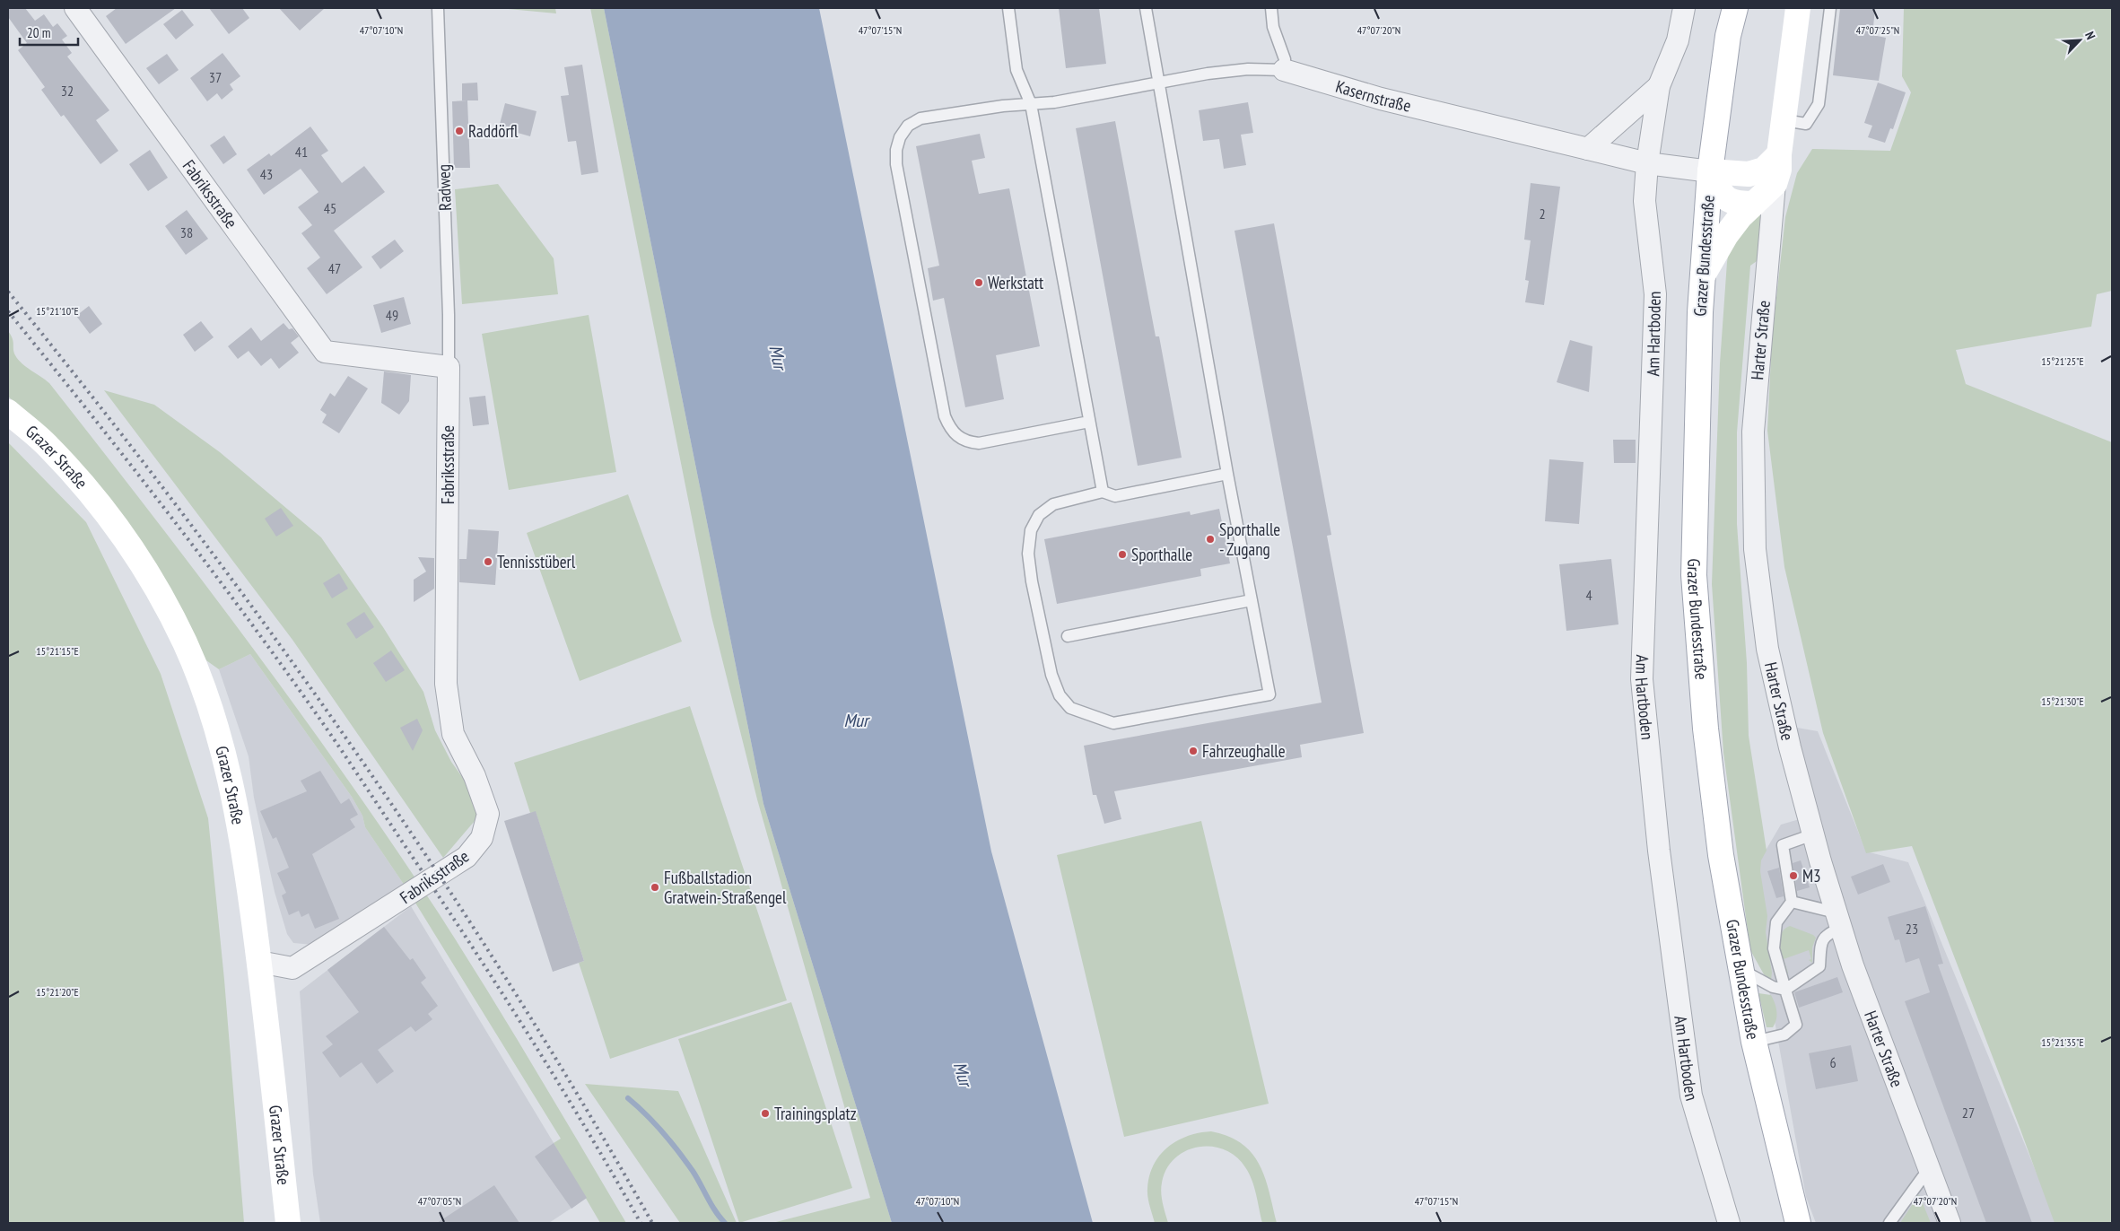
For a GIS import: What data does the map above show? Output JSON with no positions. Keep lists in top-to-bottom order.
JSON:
{
  "streets": {
    "main road": ["Grazer Bundesstraße", "Harter Straße", "Grazer Straße"],
    "street": ["Kasernstraße", "Fabriksstraße", "Am Hartboden"],
    "lane": ["Radweg"]
  },
  "crossings": [
    ["Kasernstraße", "Grazer Bundesstraße"],
    ["Kasernstraße", "Am Hartboden"],
    ["Radweg", "Fabriksstraße"],
    ["Fabriksstraße", "Grazer Straße"]
  ],
  "water": ["Mur"],
  "places": [
    "Raddörfl",
    "Werkstatt",
    "Sporthalle - Zugang",
    "Sporthalle",
    "Tennisstüberl",
    "Fahrzeughalle",
    "M3",
    "Fußballstadion Gratwein-Straßengel",
    "Trainingsplatz"
  ],
  "house_numbers": [
    "37",
    "32",
    "41",
    "43",
    "45",
    "2",
    "38",
    "47",
    "49",
    "4",
    "23",
    "6",
    "27"
  ],
  "scale_bar": "20 m",
  "north": "top right",
  "coordinates": [
    "47°07'10\"N",
    "47°07'15\"N",
    "47°07'20\"N",
    "47°07'25\"N",
    "15°21'10\"E",
    "15°21'25\"E",
    "15°21'15\"E",
    "15°21'30\"E",
    "15°21'20\"E",
    "15°21'35\"E",
    "47°07'05\"N"
  ]
}
